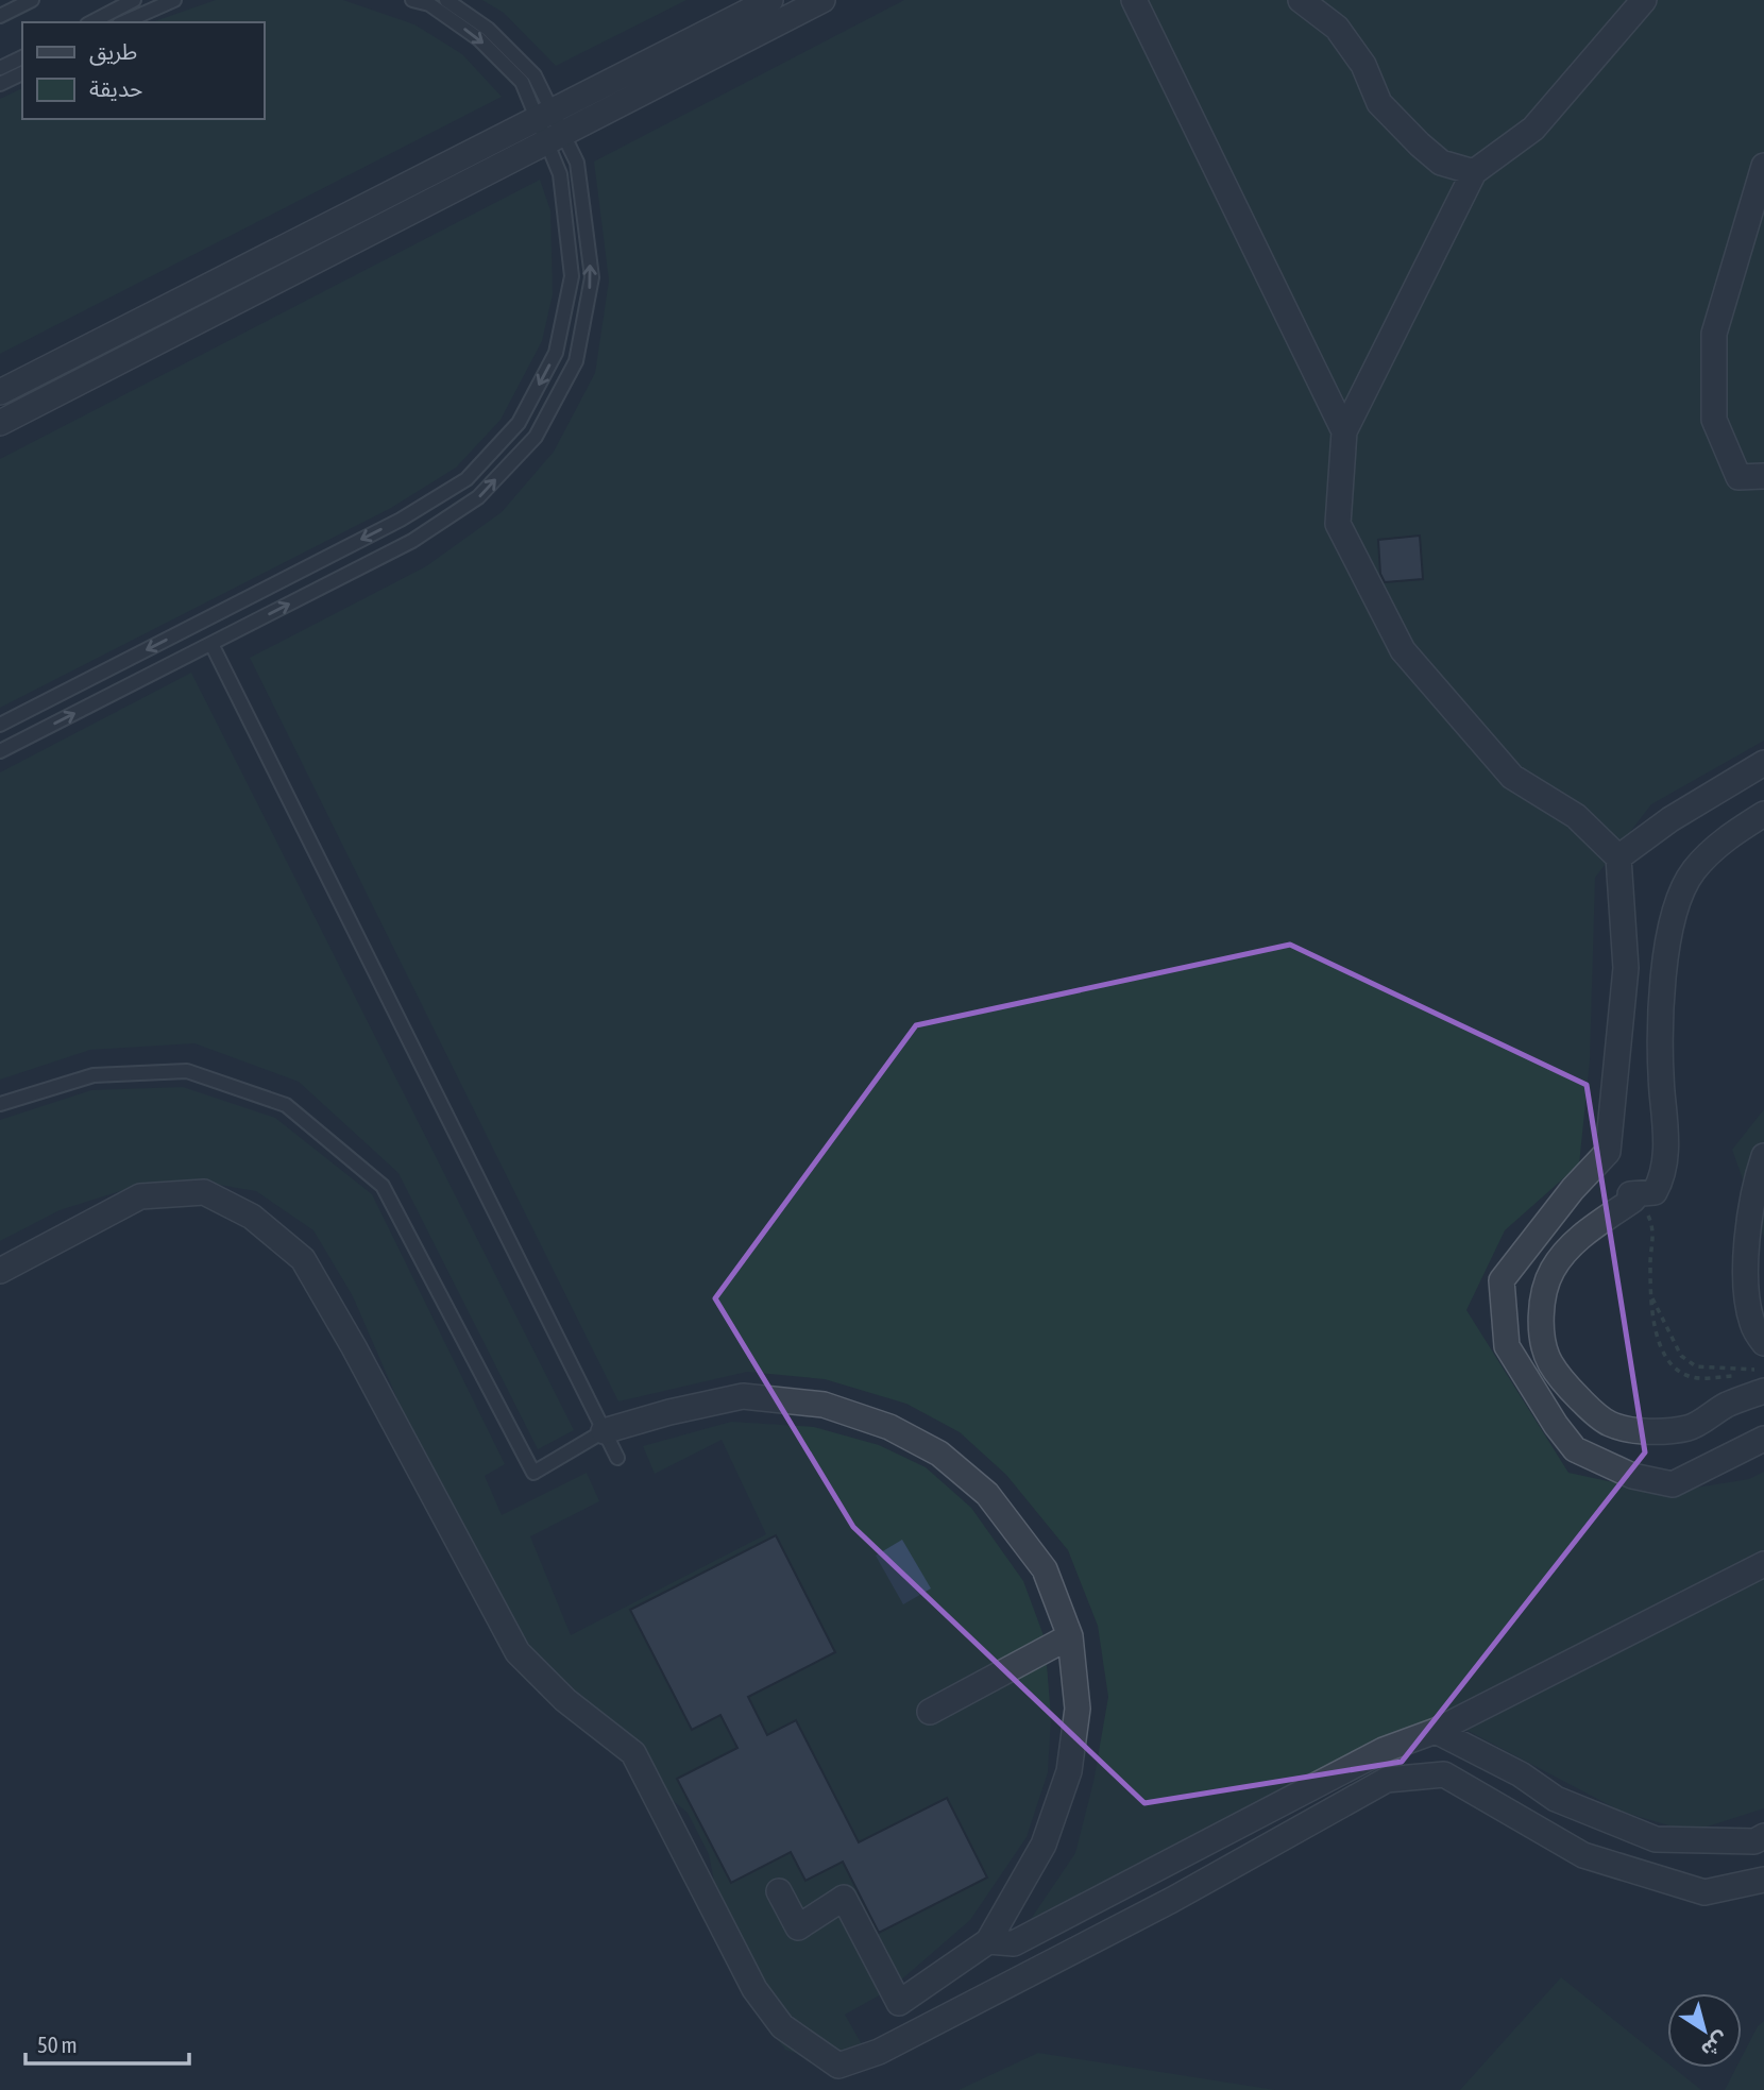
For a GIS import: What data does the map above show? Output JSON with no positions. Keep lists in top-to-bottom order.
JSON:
{
  "legend": ["طريق", "حديقة"],
  "scale_bar": "50 m",
  "north": "bottom right"
}
